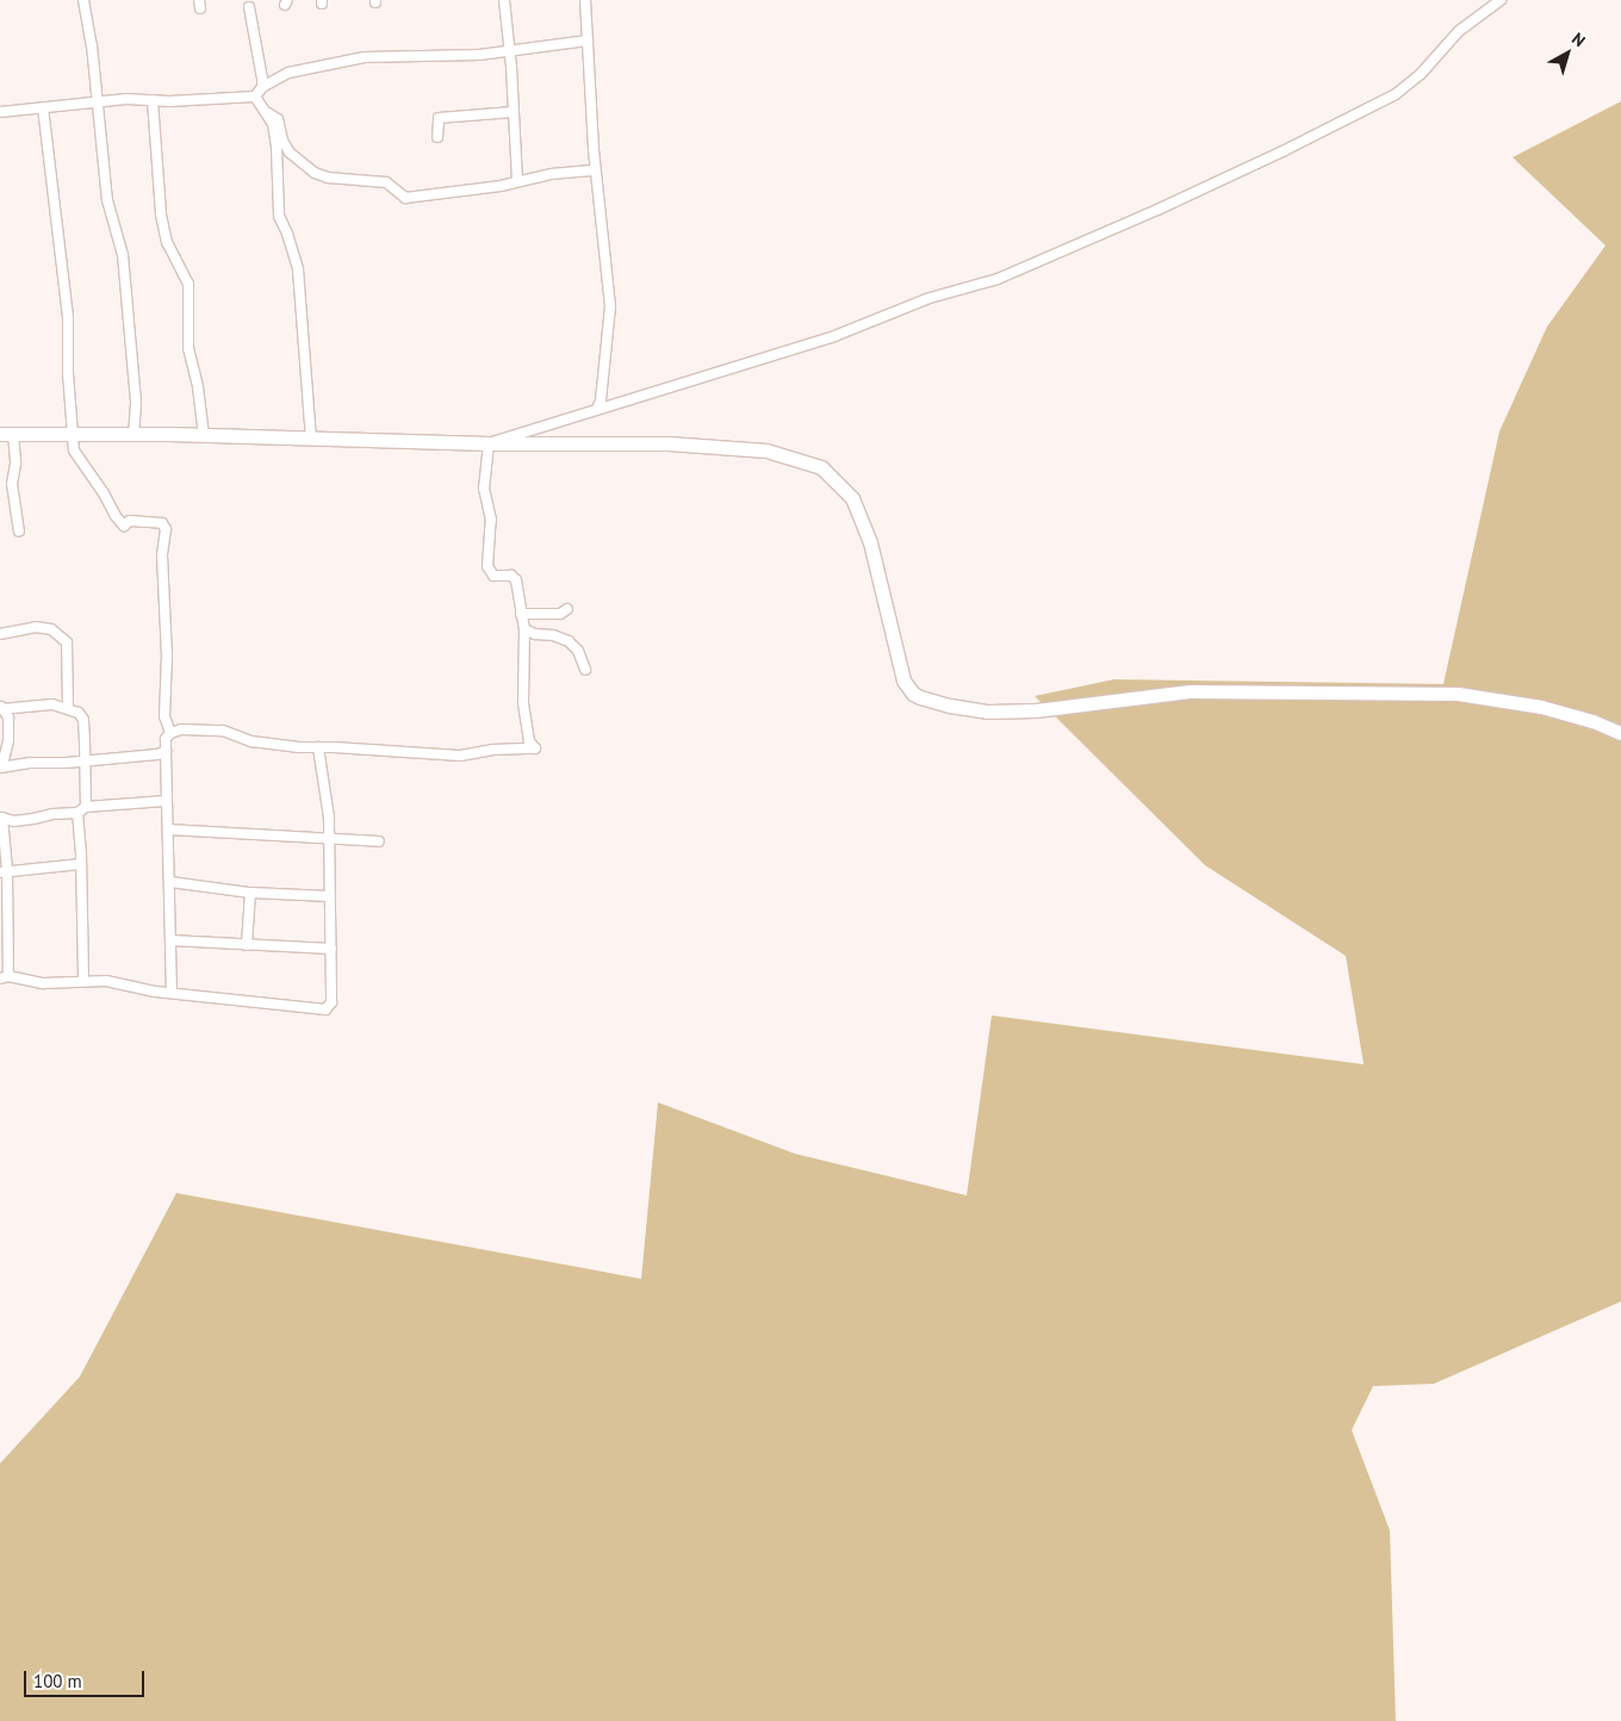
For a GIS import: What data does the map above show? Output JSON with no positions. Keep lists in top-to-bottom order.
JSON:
{
  "scale_bar": "100 m",
  "north": "top right"
}
